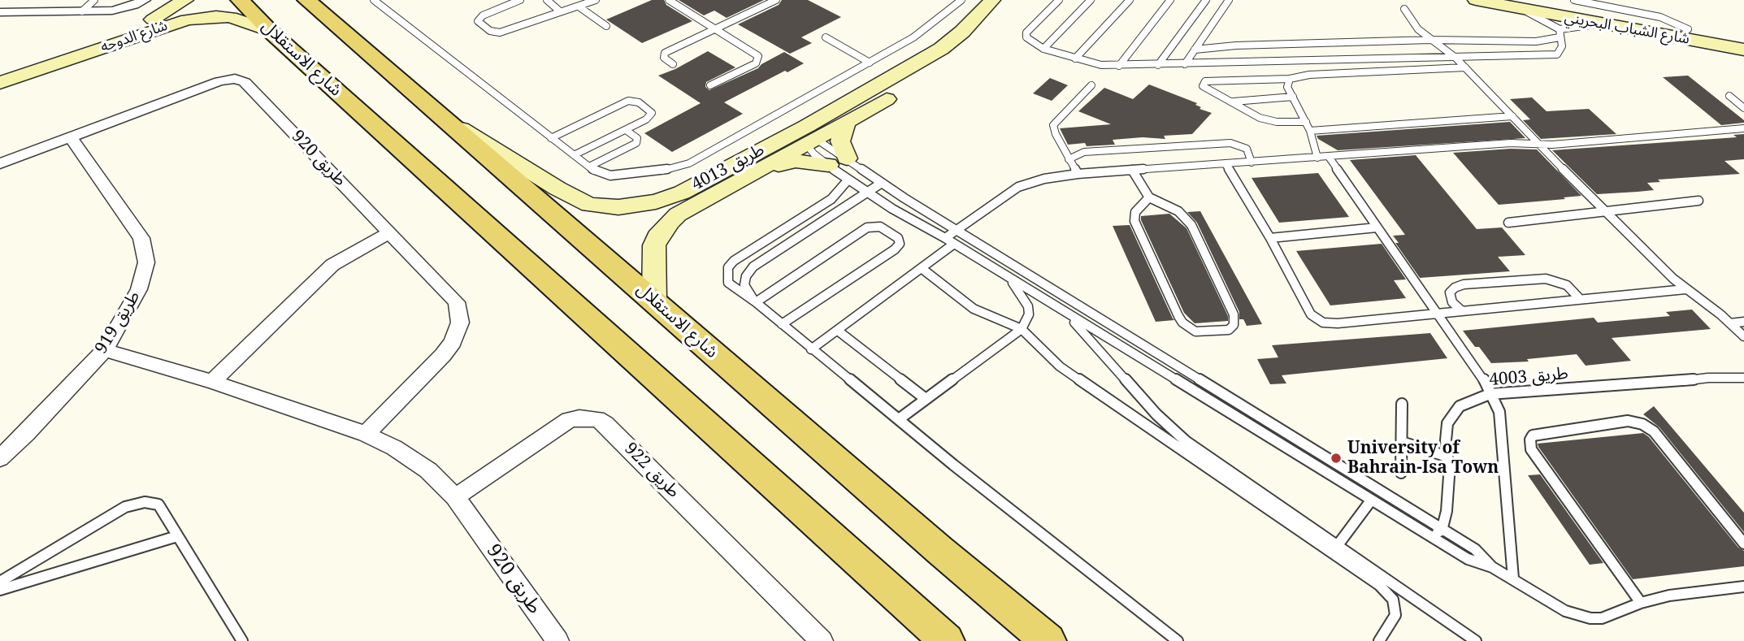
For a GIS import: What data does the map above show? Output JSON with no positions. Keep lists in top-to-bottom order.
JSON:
{
  "streets": {
    "main road": ["شارع الاستقلال"],
    "street": [
      "شارع الشباب البحريني",
      "شارع الدوحه",
      "طريق 920",
      "طريق 4013",
      "طريق 919",
      "طريق 922"
    ],
    "lane": ["طريق 4003"]
  },
  "crossings": [
    ["شارع الدوحه", "شارع الاستقلال"],
    ["شارع الاستقلال", "طريق 4013"],
    ["طريق 920", "طريق 919"],
    ["طريق 920", "طريق 922"]
  ],
  "places": ["University of Bahrain-Isa Town"]
}
